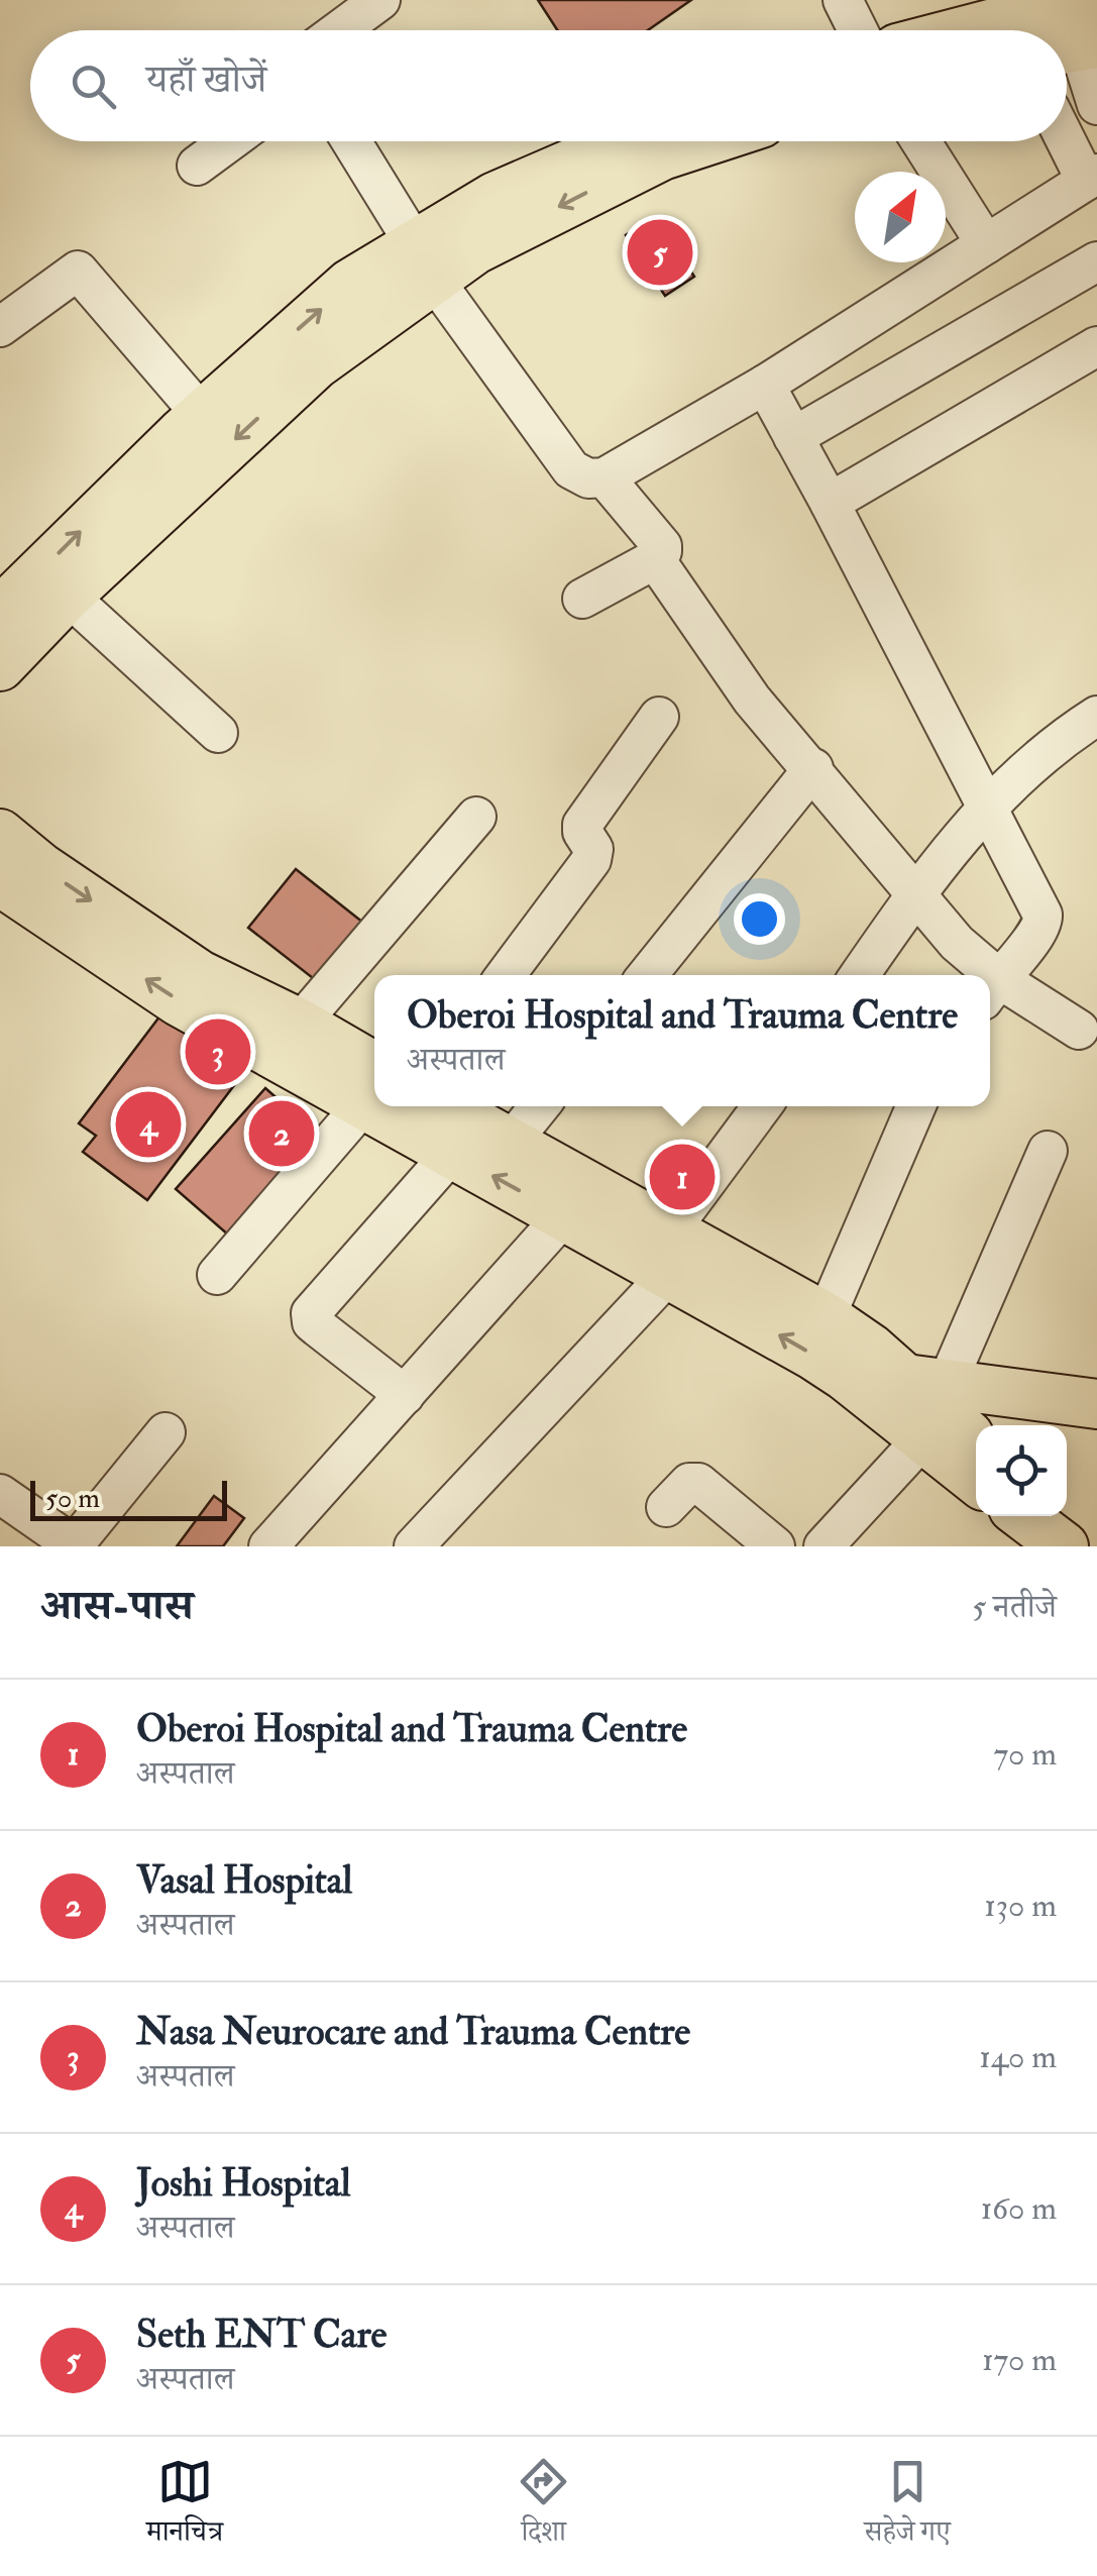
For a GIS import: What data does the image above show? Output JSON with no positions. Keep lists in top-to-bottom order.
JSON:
{
  "scale_bar": "50 m",
  "north": "top right",
  "page": {
    "search": "यहाँ खोजें",
    "pins": [
      "5",
      "3",
      "4",
      "2",
      "1"
    ],
    "popup": ["Oberoi Hospital and Trauma Centre", "अस्पताल"],
    "scale": "50 m",
    "heading": ["आस-पास", "5 नतीजे"],
    "list": [
      {
        "mark": "1",
        "name": "Oberoi Hospital and Trauma Centre",
        "note": "अस्पताल",
        "value": "70 m"
      },
      {
        "mark": "2",
        "name": "Vasal Hospital",
        "note": "अस्पताल",
        "value": "130 m"
      },
      {
        "mark": "3",
        "name": "Nasa Neurocare and Trauma Centre",
        "note": "अस्पताल",
        "value": "140 m"
      },
      {
        "mark": "4",
        "name": "Joshi Hospital",
        "note": "अस्पताल",
        "value": "160 m"
      },
      {
        "mark": "5",
        "name": "Seth ENT Care",
        "note": "अस्पताल",
        "value": "170 m"
      }
    ],
    "nav": ["मानचित्र", "दिशा", "सहेजे गए"]
  }
}
